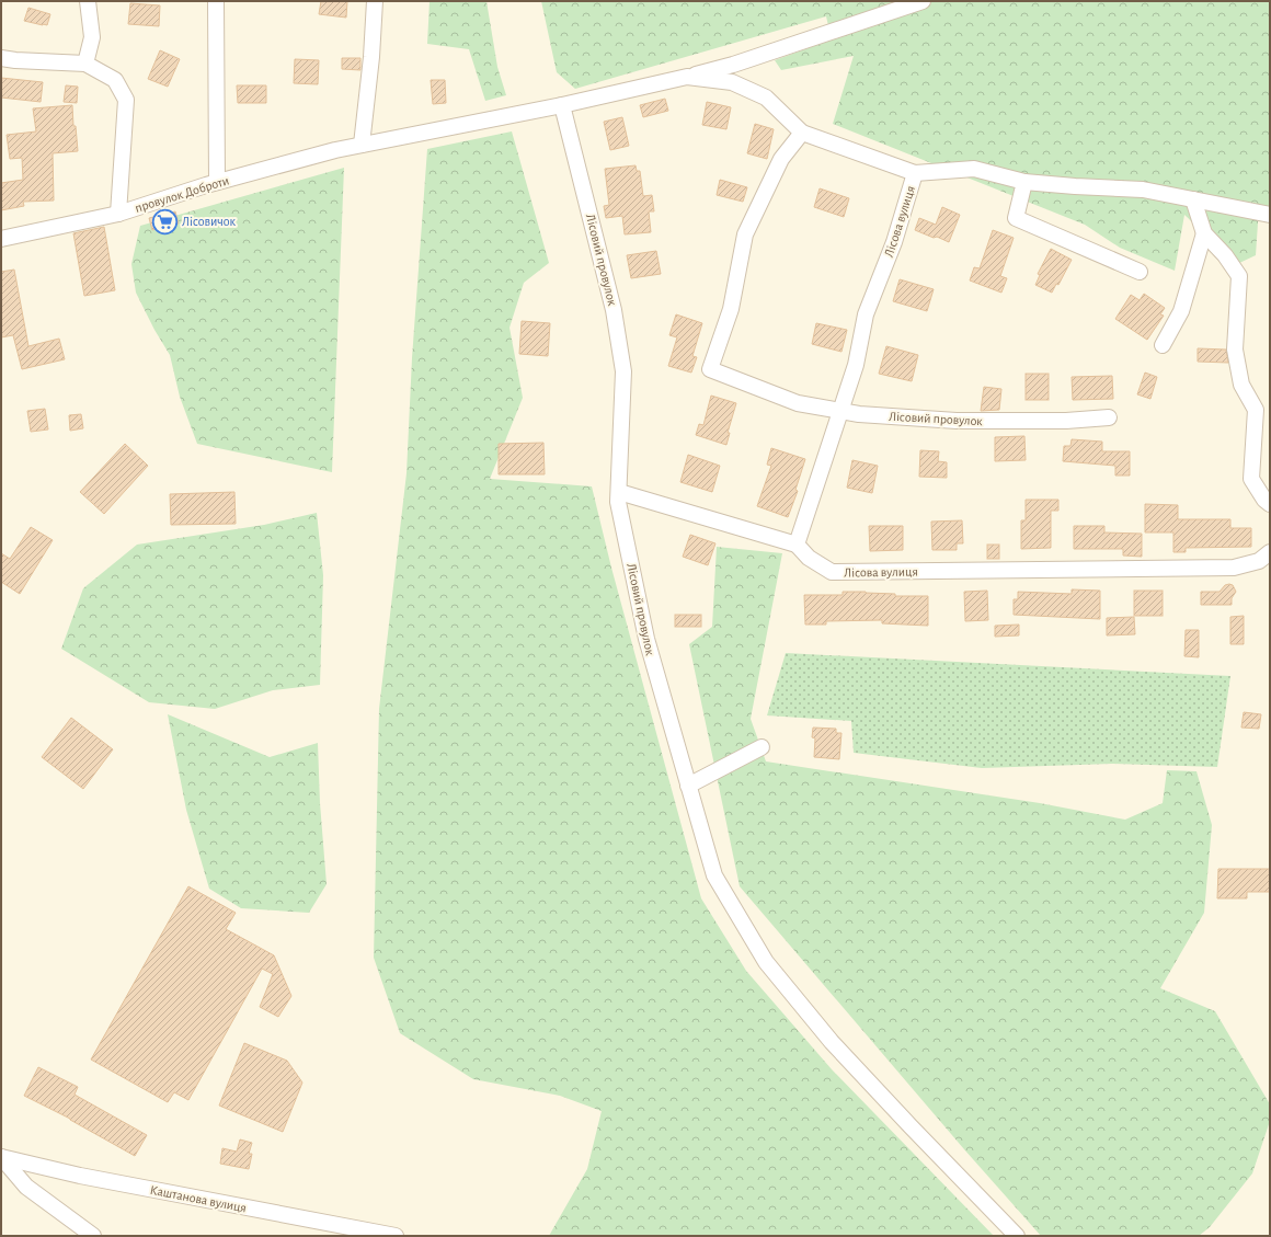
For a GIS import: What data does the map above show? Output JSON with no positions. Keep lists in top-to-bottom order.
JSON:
{
  "streets": {
    "street": [
      "провулок Доброти",
      "Лісова вулиця",
      "Лісовий провулок",
      "Каштанова вулиця"
    ]
  },
  "crossings": [
    ["провулок Доброти", "Лісовий провулок"],
    ["Лісова вулиця", "Лісовий провулок"]
  ],
  "places": {
    "supermarket": ["Лісовичок"]
  }
}
